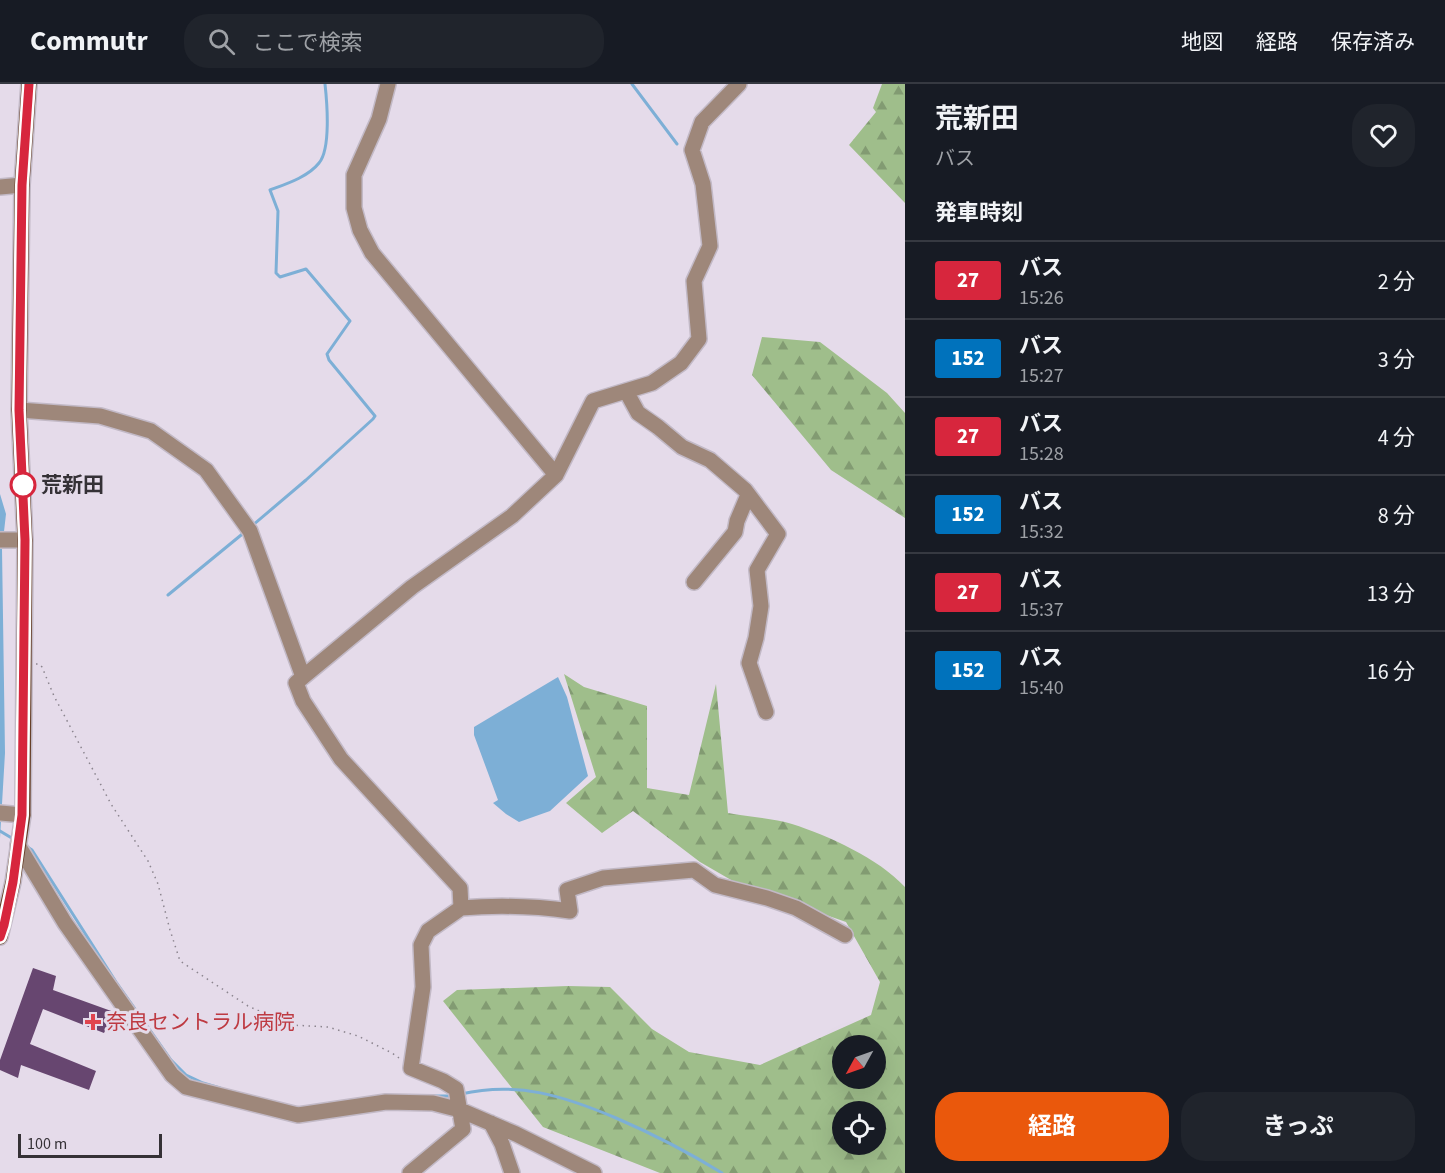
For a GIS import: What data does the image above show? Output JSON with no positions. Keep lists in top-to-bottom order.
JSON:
{
  "places": {
    "other": ["荒新田"],
    "health": ["奈良セントラル病院"]
  },
  "lines": ["bus line 27"],
  "scale_bar": "100 m",
  "north": "bottom left",
  "page": {
    "header": "Commutr",
    "search": "ここで検索",
    "nav": ["地図", "経路", "保存済み"],
    "heading": [
      ["荒新田", "バス"],
      "発車時刻"
    ],
    "list": [
      {
        "mark": "27",
        "name": "バス",
        "note": "15:26",
        "value": "2 分"
      },
      {
        "mark": "152",
        "name": "バス",
        "note": "15:27",
        "value": "3 分"
      },
      {
        "mark": "27",
        "name": "バス",
        "note": "15:28",
        "value": "4 分"
      },
      {
        "mark": "152",
        "name": "バス",
        "note": "15:32",
        "value": "8 分"
      },
      {
        "mark": "27",
        "name": "バス",
        "note": "15:37",
        "value": "13 分"
      },
      {
        "mark": "152",
        "name": "バス",
        "note": "15:40",
        "value": "16 分"
      }
    ],
    "buttons": ["経路", "きっぷ"],
    "scale": "100 m"
  }
}
